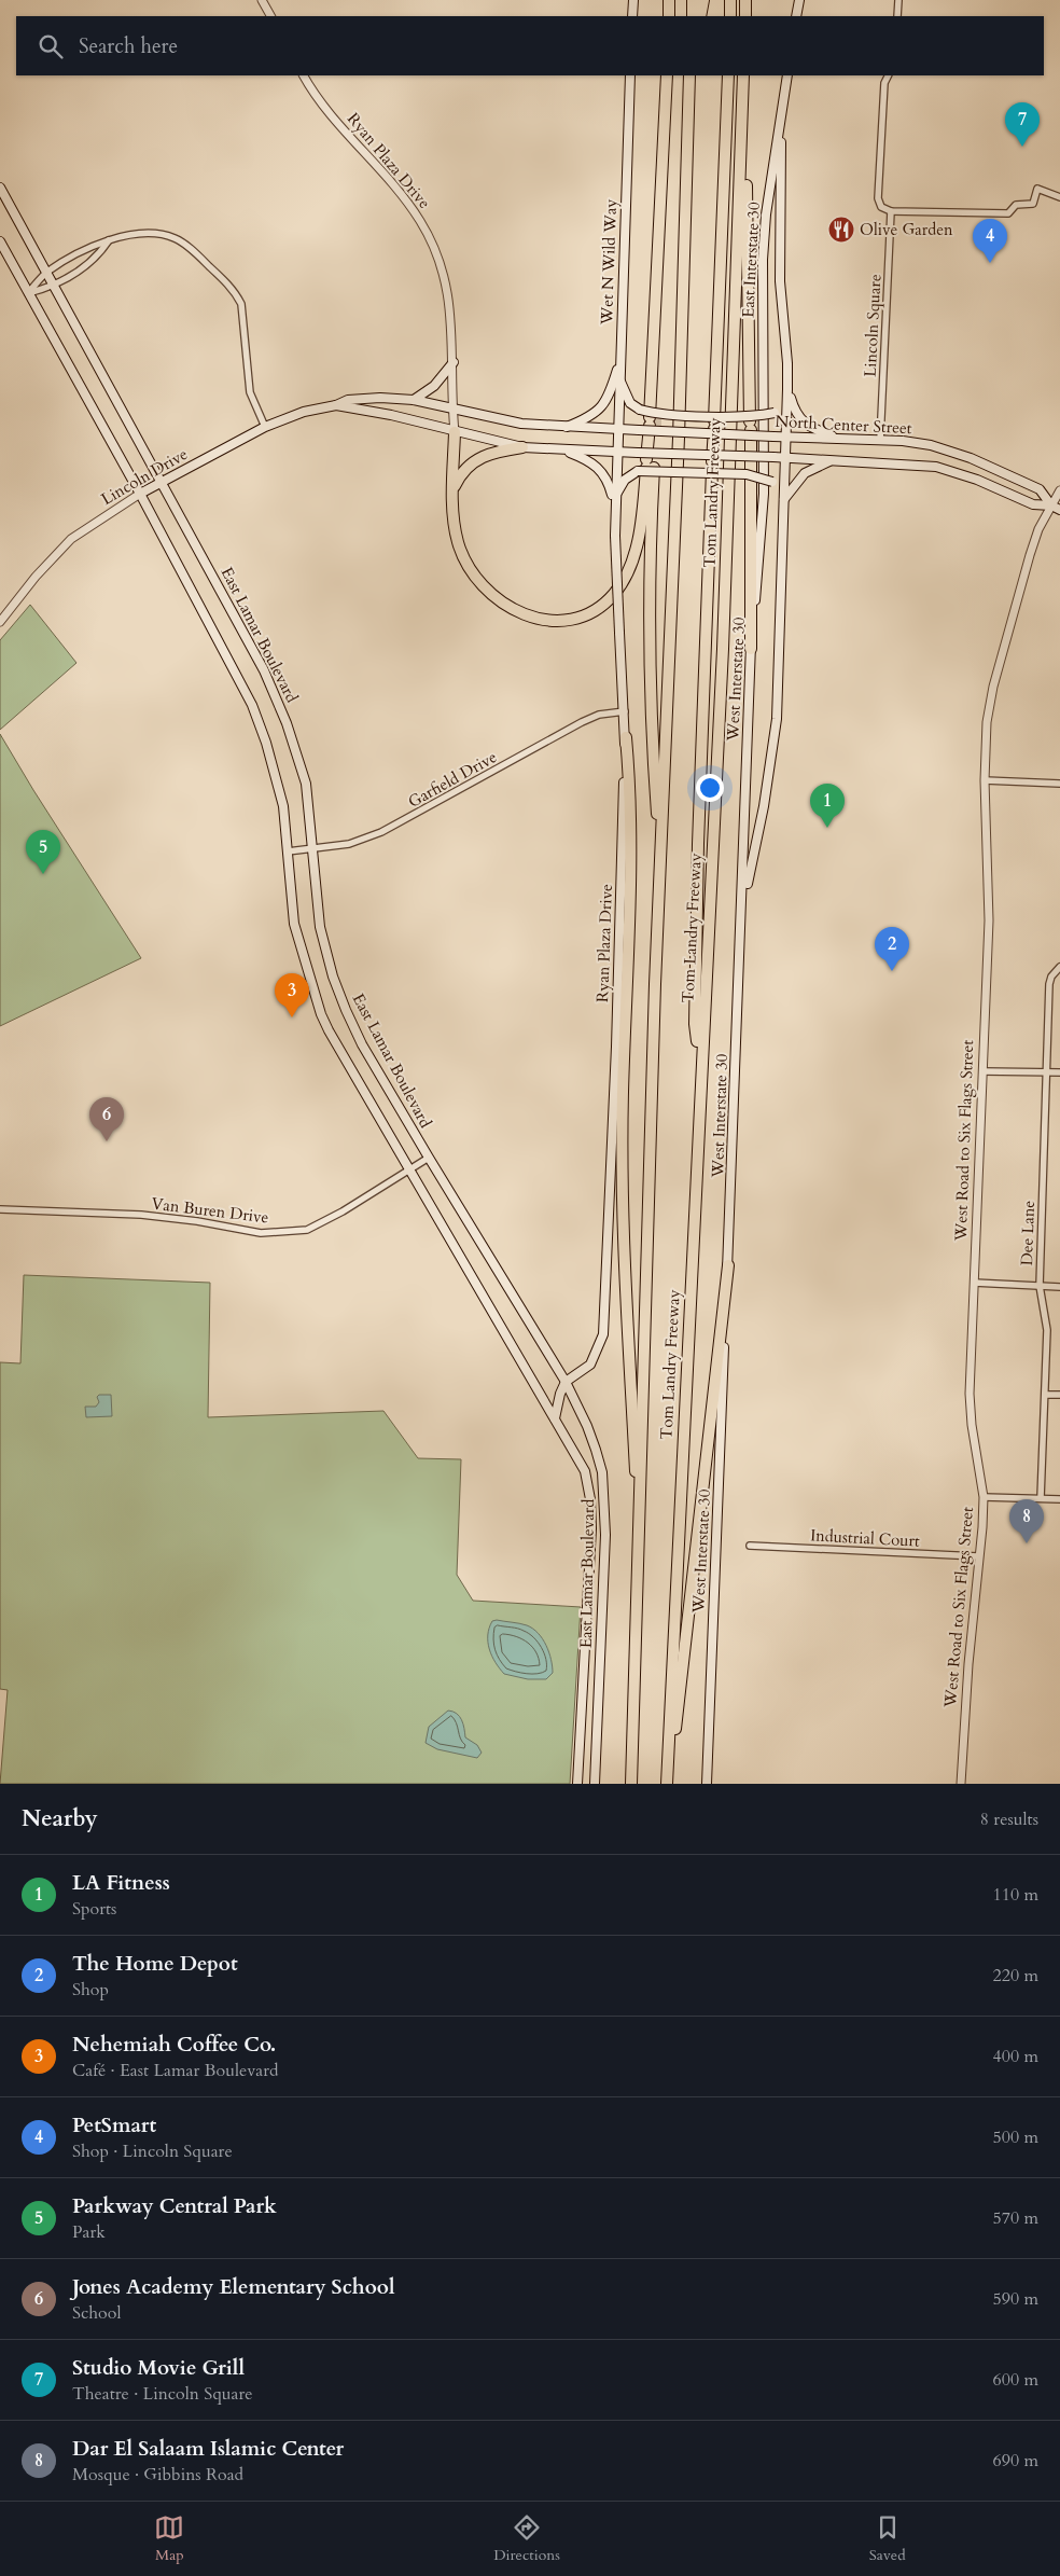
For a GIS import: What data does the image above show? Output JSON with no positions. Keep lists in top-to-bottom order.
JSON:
{
  "streets": {
    "highway": ["Tom Landry Freeway"],
    "main road": [
      "Ryan Plaza Drive",
      "East Interstate 30",
      "Wet N Wild Way",
      "North Center Street",
      "Lincoln Drive",
      "East Lamar Boulevard",
      "West Interstate 30"
    ],
    "street": [
      "Lincoln Square",
      "Garfield Drive",
      "West Road to Six Flags Street",
      "Van Buren Drive",
      "Dee Lane",
      "Industrial Court"
    ]
  },
  "crossings": [
    ["Ryan Plaza Drive", "Wet N Wild Way"],
    ["Ryan Plaza Drive", "North Center Street"],
    ["Ryan Plaza Drive", "Lincoln Drive"],
    ["Ryan Plaza Drive", "East Lamar Boulevard"],
    ["Ryan Plaza Drive", "Garfield Drive"],
    ["East Interstate 30", "West Interstate 30"],
    ["Wet N Wild Way", "North Center Street"],
    ["Wet N Wild Way", "Lincoln Drive"],
    ["Lincoln Square", "North Center Street"],
    ["North Center Street", "Lincoln Drive"],
    ["North Center Street", "West Road to Six Flags Street"],
    ["Lincoln Drive", "East Lamar Boulevard"],
    ["East Lamar Boulevard", "Garfield Drive"],
    ["East Lamar Boulevard", "Van Buren Drive"],
    ["West Road to Six Flags Street", "Industrial Court"]
  ],
  "places": {
    "restaurant": ["Olive Garden"]
  },
  "page": {
    "search": "Search here",
    "pins": [
      "7",
      "4",
      "1",
      "5",
      "2",
      "3",
      "6",
      "8"
    ],
    "heading": ["Nearby", "8 results"],
    "list": [
      {
        "mark": "1",
        "name": "LA Fitness",
        "note": "Sports",
        "value": "110 m"
      },
      {
        "mark": "2",
        "name": "The Home Depot",
        "note": "Shop",
        "value": "220 m"
      },
      {
        "mark": "3",
        "name": "Nehemiah Coffee Co.",
        "note": "Café · East Lamar Boulevard",
        "value": "400 m"
      },
      {
        "mark": "4",
        "name": "PetSmart",
        "note": "Shop · Lincoln Square",
        "value": "500 m"
      },
      {
        "mark": "5",
        "name": "Parkway Central Park",
        "note": "Park",
        "value": "570 m"
      },
      {
        "mark": "6",
        "name": "Jones Academy Elementary School",
        "note": "School",
        "value": "590 m"
      },
      {
        "mark": "7",
        "name": "Studio Movie Grill",
        "note": "Theatre · Lincoln Square",
        "value": "600 m"
      },
      {
        "mark": "8",
        "name": "Dar El Salaam Islamic Center",
        "note": "Mosque · Gibbins Road",
        "value": "690 m"
      }
    ],
    "nav": ["Map", "Directions", "Saved"]
  }
}
